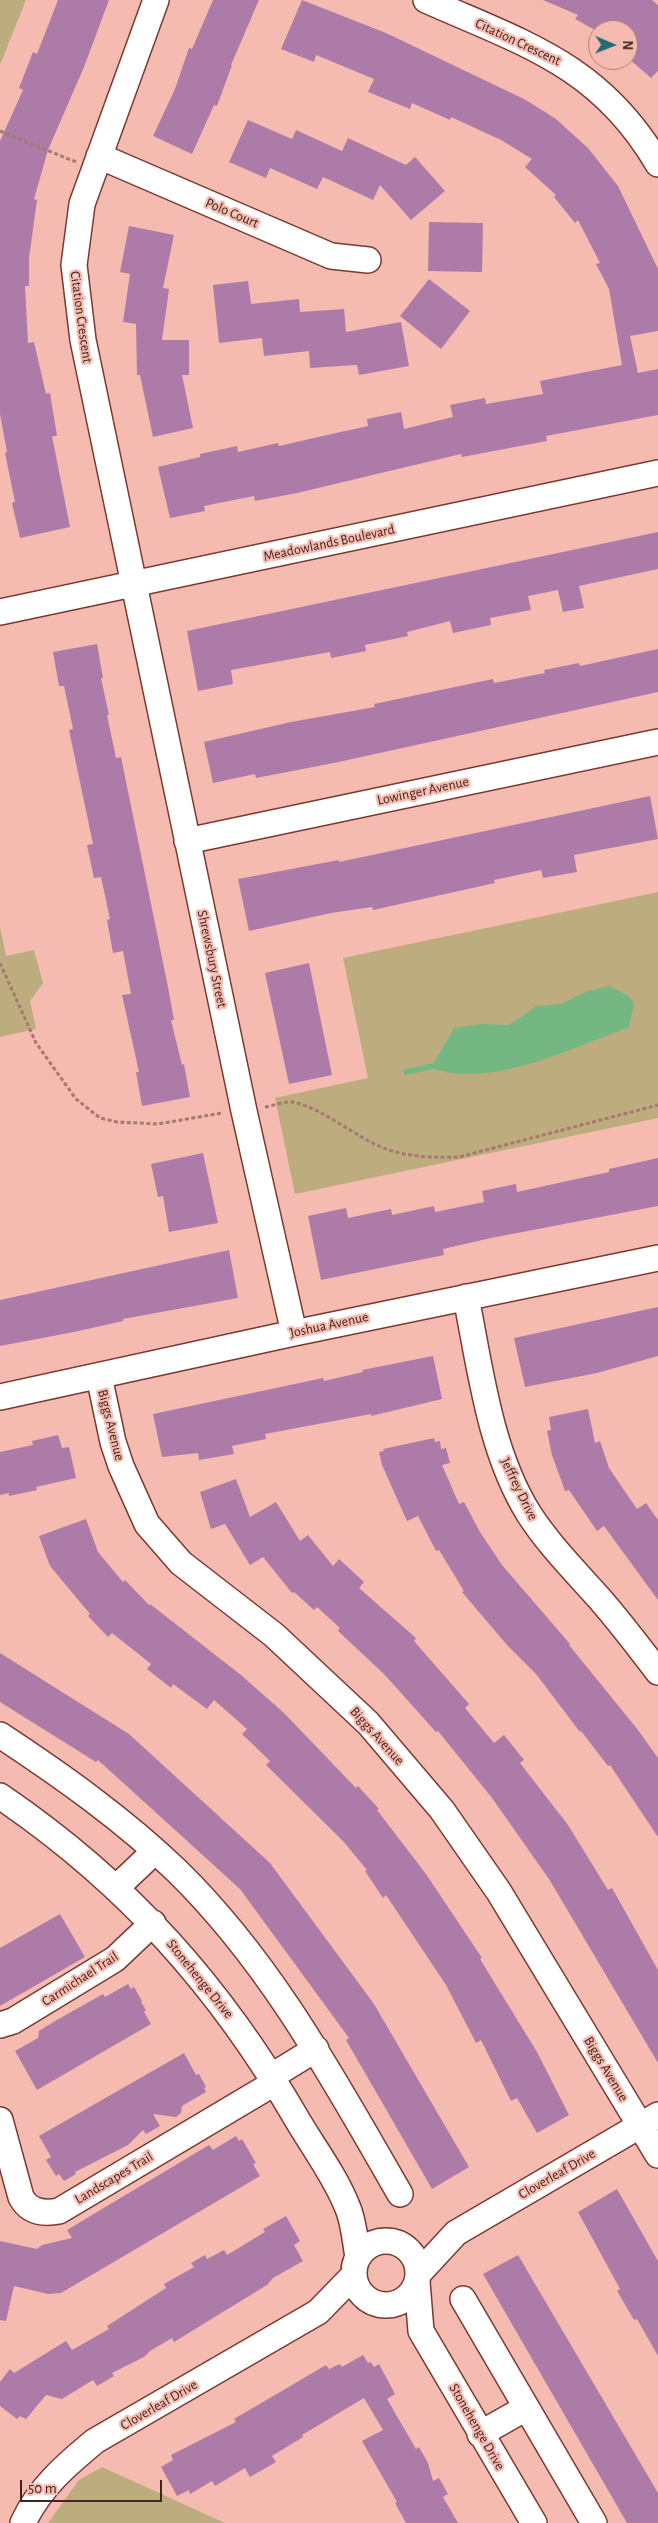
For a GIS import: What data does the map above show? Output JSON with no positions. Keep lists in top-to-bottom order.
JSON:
{
  "streets": {
    "street": [
      "Citation Crescent",
      "Polo Court",
      "Meadowlands Boulevard",
      "Lowinger Avenue",
      "Shrewsbury Street",
      "Joshua Avenue",
      "Biggs Avenue",
      "Jeffrey Drive",
      "Carmichael Trail",
      "Stonehenge Drive",
      "Cloverleaf Drive",
      "Landscapes Trail"
    ]
  },
  "crossings": [
    ["Citation Crescent", "Polo Court"],
    ["Citation Crescent", "Meadowlands Boulevard"],
    ["Citation Crescent", "Shrewsbury Street"],
    ["Meadowlands Boulevard", "Shrewsbury Street"],
    ["Lowinger Avenue", "Shrewsbury Street"],
    ["Shrewsbury Street", "Joshua Avenue"],
    ["Joshua Avenue", "Biggs Avenue"],
    ["Joshua Avenue", "Jeffrey Drive"],
    ["Biggs Avenue", "Cloverleaf Drive"],
    ["Carmichael Trail", "Stonehenge Drive"],
    ["Stonehenge Drive", "Cloverleaf Drive"],
    ["Stonehenge Drive", "Landscapes Trail"]
  ],
  "scale_bar": "50 m",
  "north": "right"
}
